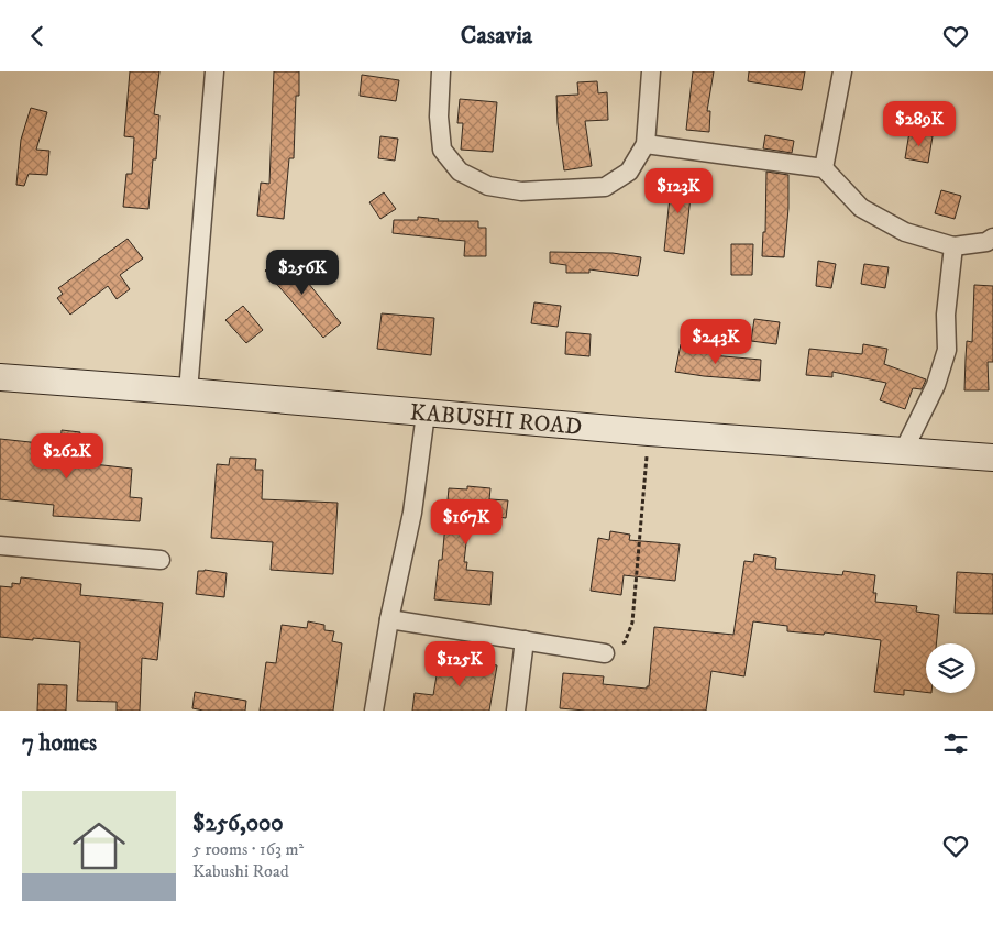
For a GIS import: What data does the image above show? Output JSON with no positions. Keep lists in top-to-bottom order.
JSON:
{
  "streets": {
    "main road": ["KABUSHI ROAD"]
  },
  "page": {
    "header": "Casavia",
    "price": [
      "$289K",
      "$123K",
      "$256K",
      "$243K",
      "$262K",
      "$167K",
      "$125K"
    ],
    "heading": "7 homes",
    "list": [
      {
        "name": "$256,000",
        "note": "5 rooms · 163 m² · Kabushi Road"
      }
    ]
  }
}
